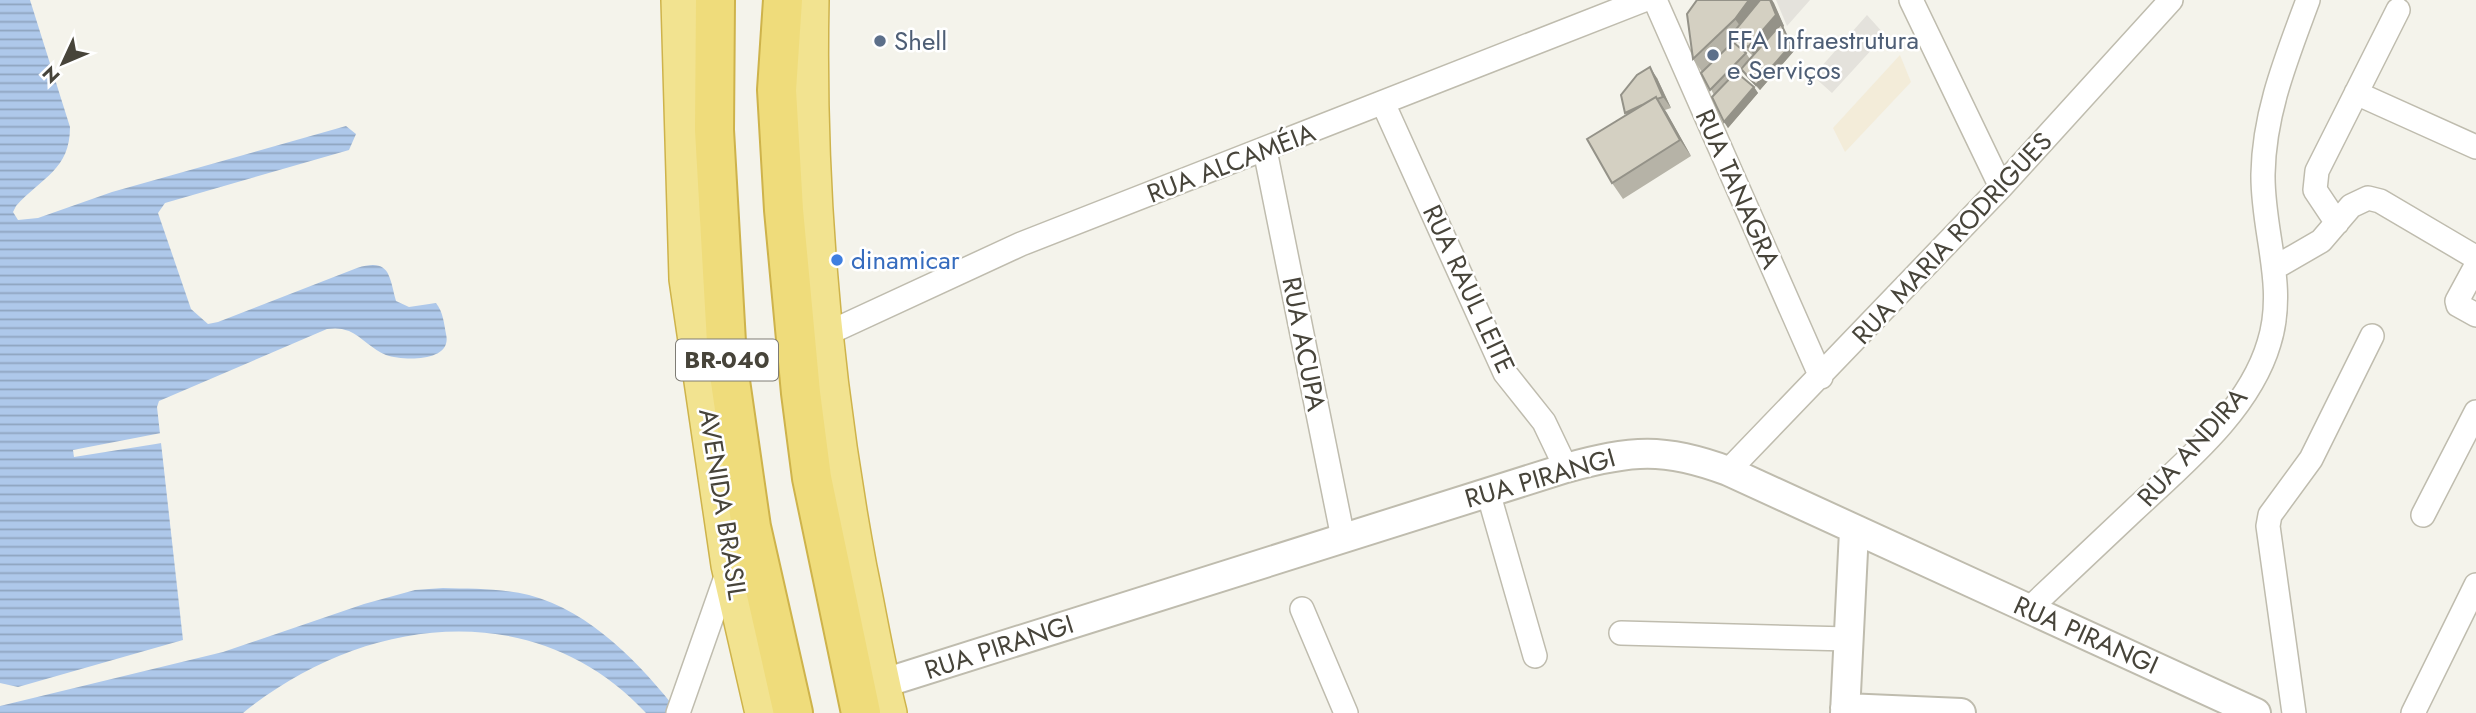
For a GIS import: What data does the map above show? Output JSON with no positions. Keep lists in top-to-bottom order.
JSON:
{
  "streets": {
    "highway": ["BR-040", "AVENIDA BRASIL"],
    "street": [
      "RUA ALCAMÉIA",
      "RUA TANAGRA",
      "RUA MARIA RODRIGUES",
      "RUA RAUL LEITE",
      "RUA ACUPA",
      "RUA ANDIRA",
      "RUA PIRANGI"
    ]
  },
  "crossings": [
    ["RUA ALCAMÉIA", "RUA RAUL LEITE"],
    ["RUA ALCAMÉIA", "RUA ACUPA"],
    ["RUA TANAGRA", "RUA MARIA RODRIGUES"],
    ["RUA MARIA RODRIGUES", "RUA PIRANGI"],
    ["RUA RAUL LEITE", "RUA PIRANGI"],
    ["RUA ACUPA", "RUA PIRANGI"],
    ["BR-040", "RUA PIRANGI"],
    ["RUA ANDIRA", "RUA PIRANGI"]
  ],
  "places": ["Shell", "FFA Infraestrutura e Serviços", "dinamicar"],
  "north": "bottom left"
}
